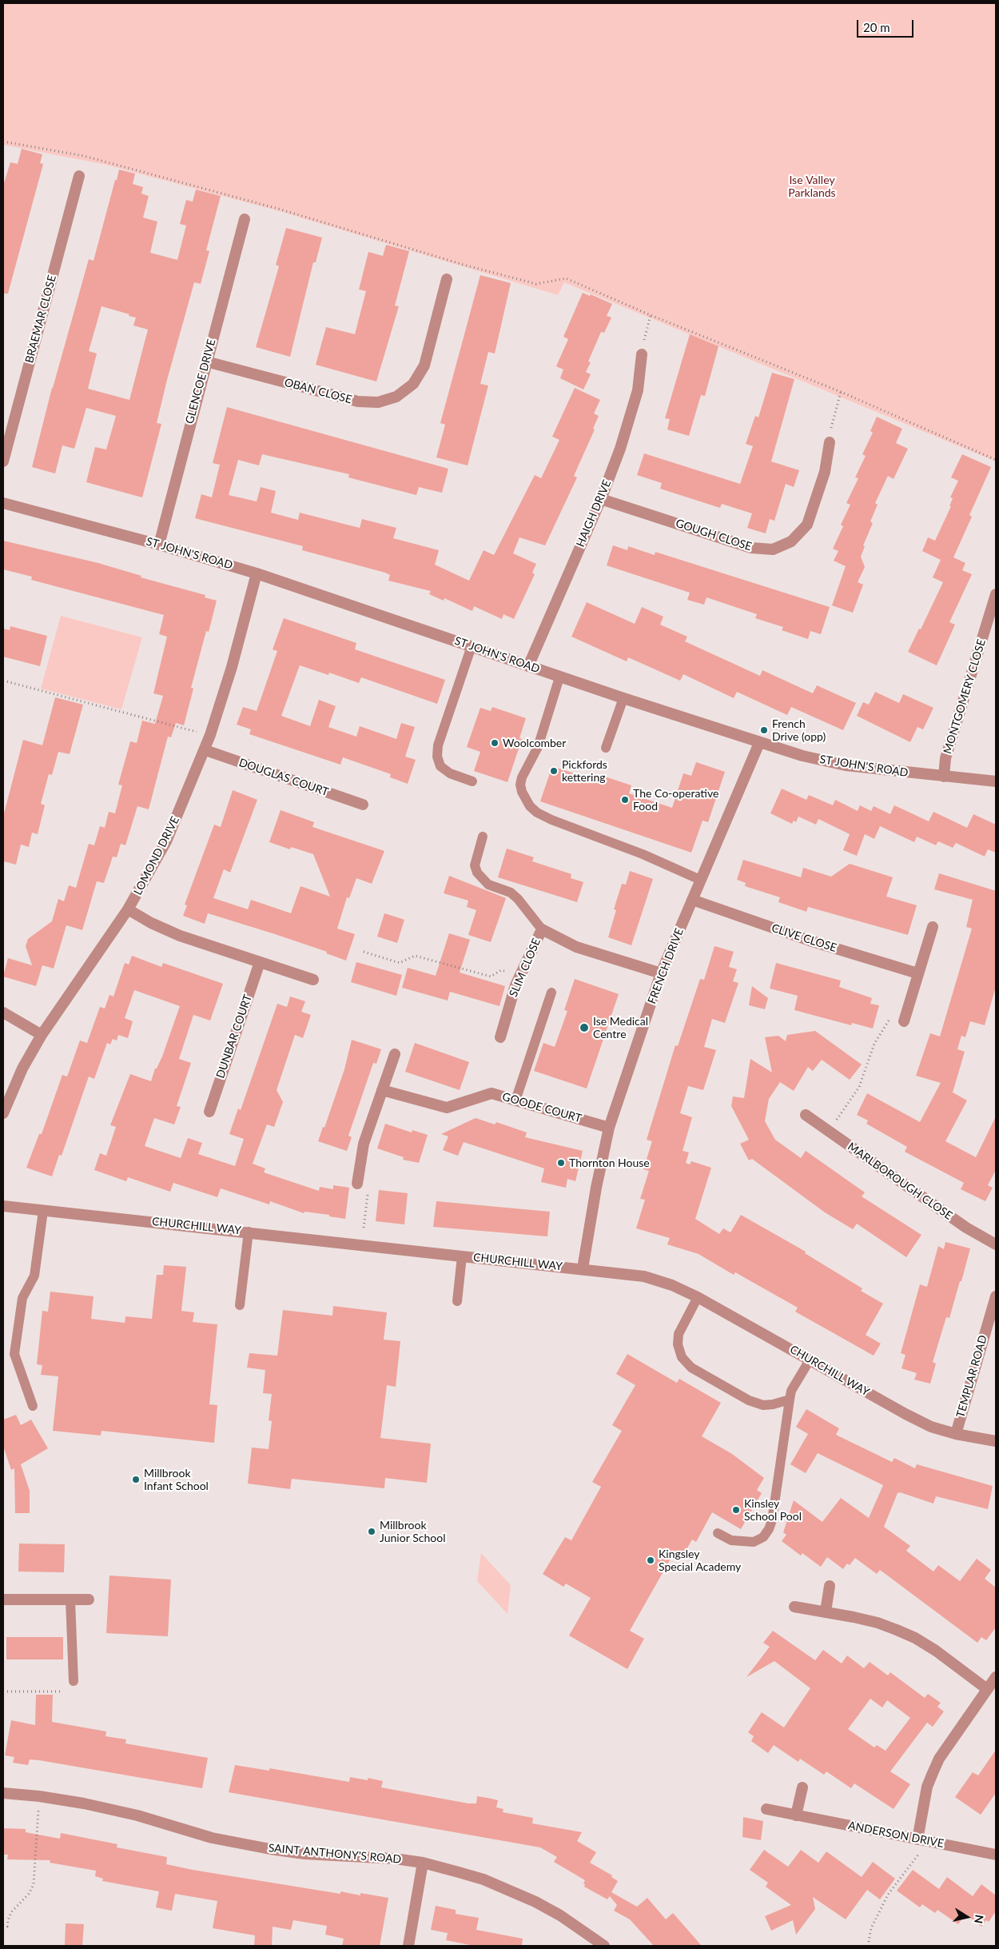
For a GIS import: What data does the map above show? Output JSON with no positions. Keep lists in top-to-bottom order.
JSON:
{
  "streets": {
    "street": [
      "BRAEMAR CLOSE",
      "GLENCOE DRIVE",
      "OBAN CLOSE",
      "HAIGH DRIVE",
      "GOUGH CLOSE",
      "ST JOHN'S ROAD",
      "MONTGOMERY CLOSE",
      "DOUGLAS COURT",
      "LOMOND DRIVE",
      "CLIVE CLOSE",
      "FRENCH DRIVE",
      "SLIM CLOSE",
      "DUNBAR COURT",
      "GOODE COURT",
      "MARLBOROUGH CLOSE",
      "CHURCHILL WAY",
      "TEMPLAR ROAD",
      "ANDERSON DRIVE",
      "SAINT ANTHONY'S ROAD"
    ]
  },
  "crossings": [
    ["GLENCOE DRIVE", "OBAN CLOSE"],
    ["GLENCOE DRIVE", "ST JOHN'S ROAD"],
    ["HAIGH DRIVE", "GOUGH CLOSE"],
    ["HAIGH DRIVE", "ST JOHN'S ROAD"],
    ["ST JOHN'S ROAD", "MONTGOMERY CLOSE"],
    ["ST JOHN'S ROAD", "LOMOND DRIVE"],
    ["ST JOHN'S ROAD", "FRENCH DRIVE"],
    ["DOUGLAS COURT", "LOMOND DRIVE"],
    ["CLIVE CLOSE", "FRENCH DRIVE"],
    ["FRENCH DRIVE", "SLIM CLOSE"],
    ["FRENCH DRIVE", "GOODE COURT"],
    ["FRENCH DRIVE", "CHURCHILL WAY"],
    ["CHURCHILL WAY", "TEMPLAR ROAD"]
  ],
  "parks": ["Ise Valley Parklands"],
  "places": [
    "French Drive (opp)",
    "Woolcomber",
    "Pickfords kettering",
    "The Co-operative Food",
    "Ise Medical Centre",
    "Thornton House",
    "Millbrook Infant School",
    "Kinsley School Pool",
    "Millbrook Junior School",
    "Kingsley Special Academy"
  ],
  "scale_bar": "20 m",
  "north": "right"
}
